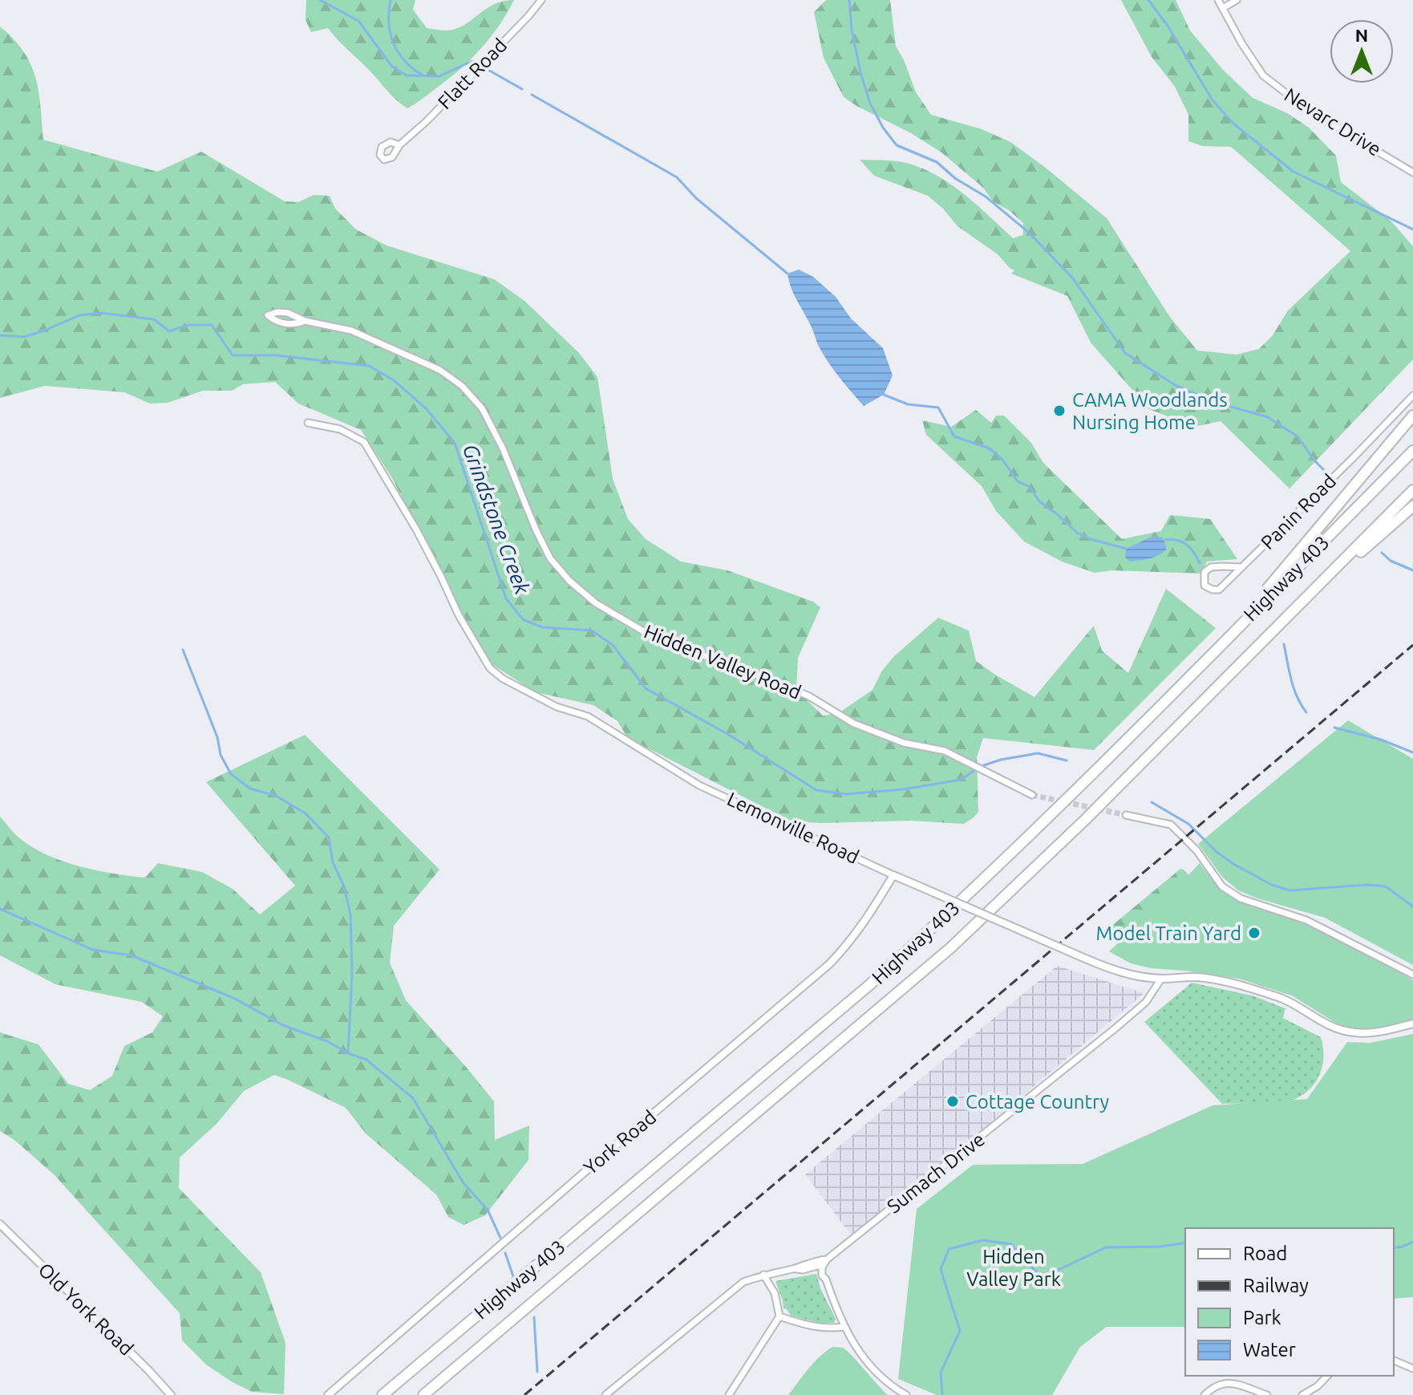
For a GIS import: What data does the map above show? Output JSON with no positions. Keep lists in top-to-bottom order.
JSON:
{
  "streets": {
    "highway": ["Highway 403"],
    "street": [
      "Flatt Road",
      "Nevarc Drive",
      "Panin Road",
      "Hidden Valley Road",
      "Lemonville Road",
      "York Road",
      "Sumach Drive",
      "Old York Road"
    ]
  },
  "crossings": [
    ["Lemonville Road", "York Road"],
    ["Lemonville Road", "Sumach Drive"]
  ],
  "water": ["Grindstone Creek"],
  "parks": ["Hidden Valley Park"],
  "places": ["CAMA Woodlands Nursing Home", "Model Train Yard", "Cottage Country"],
  "legend": [
    "Road",
    "Railway",
    "Park",
    "Water"
  ],
  "north": "top"
}
